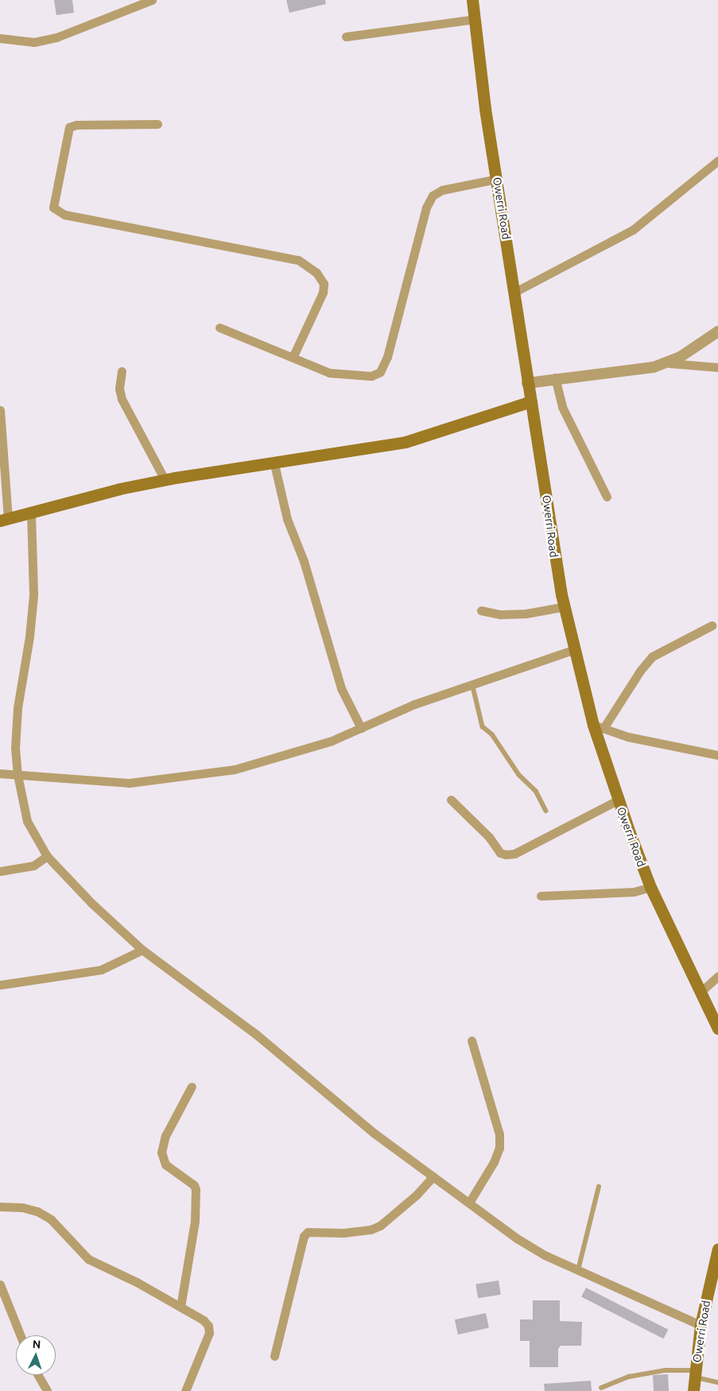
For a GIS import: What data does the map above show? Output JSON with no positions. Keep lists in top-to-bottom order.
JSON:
{
  "streets": {
    "main road": ["Owerri Road"]
  },
  "north": "top"
}
